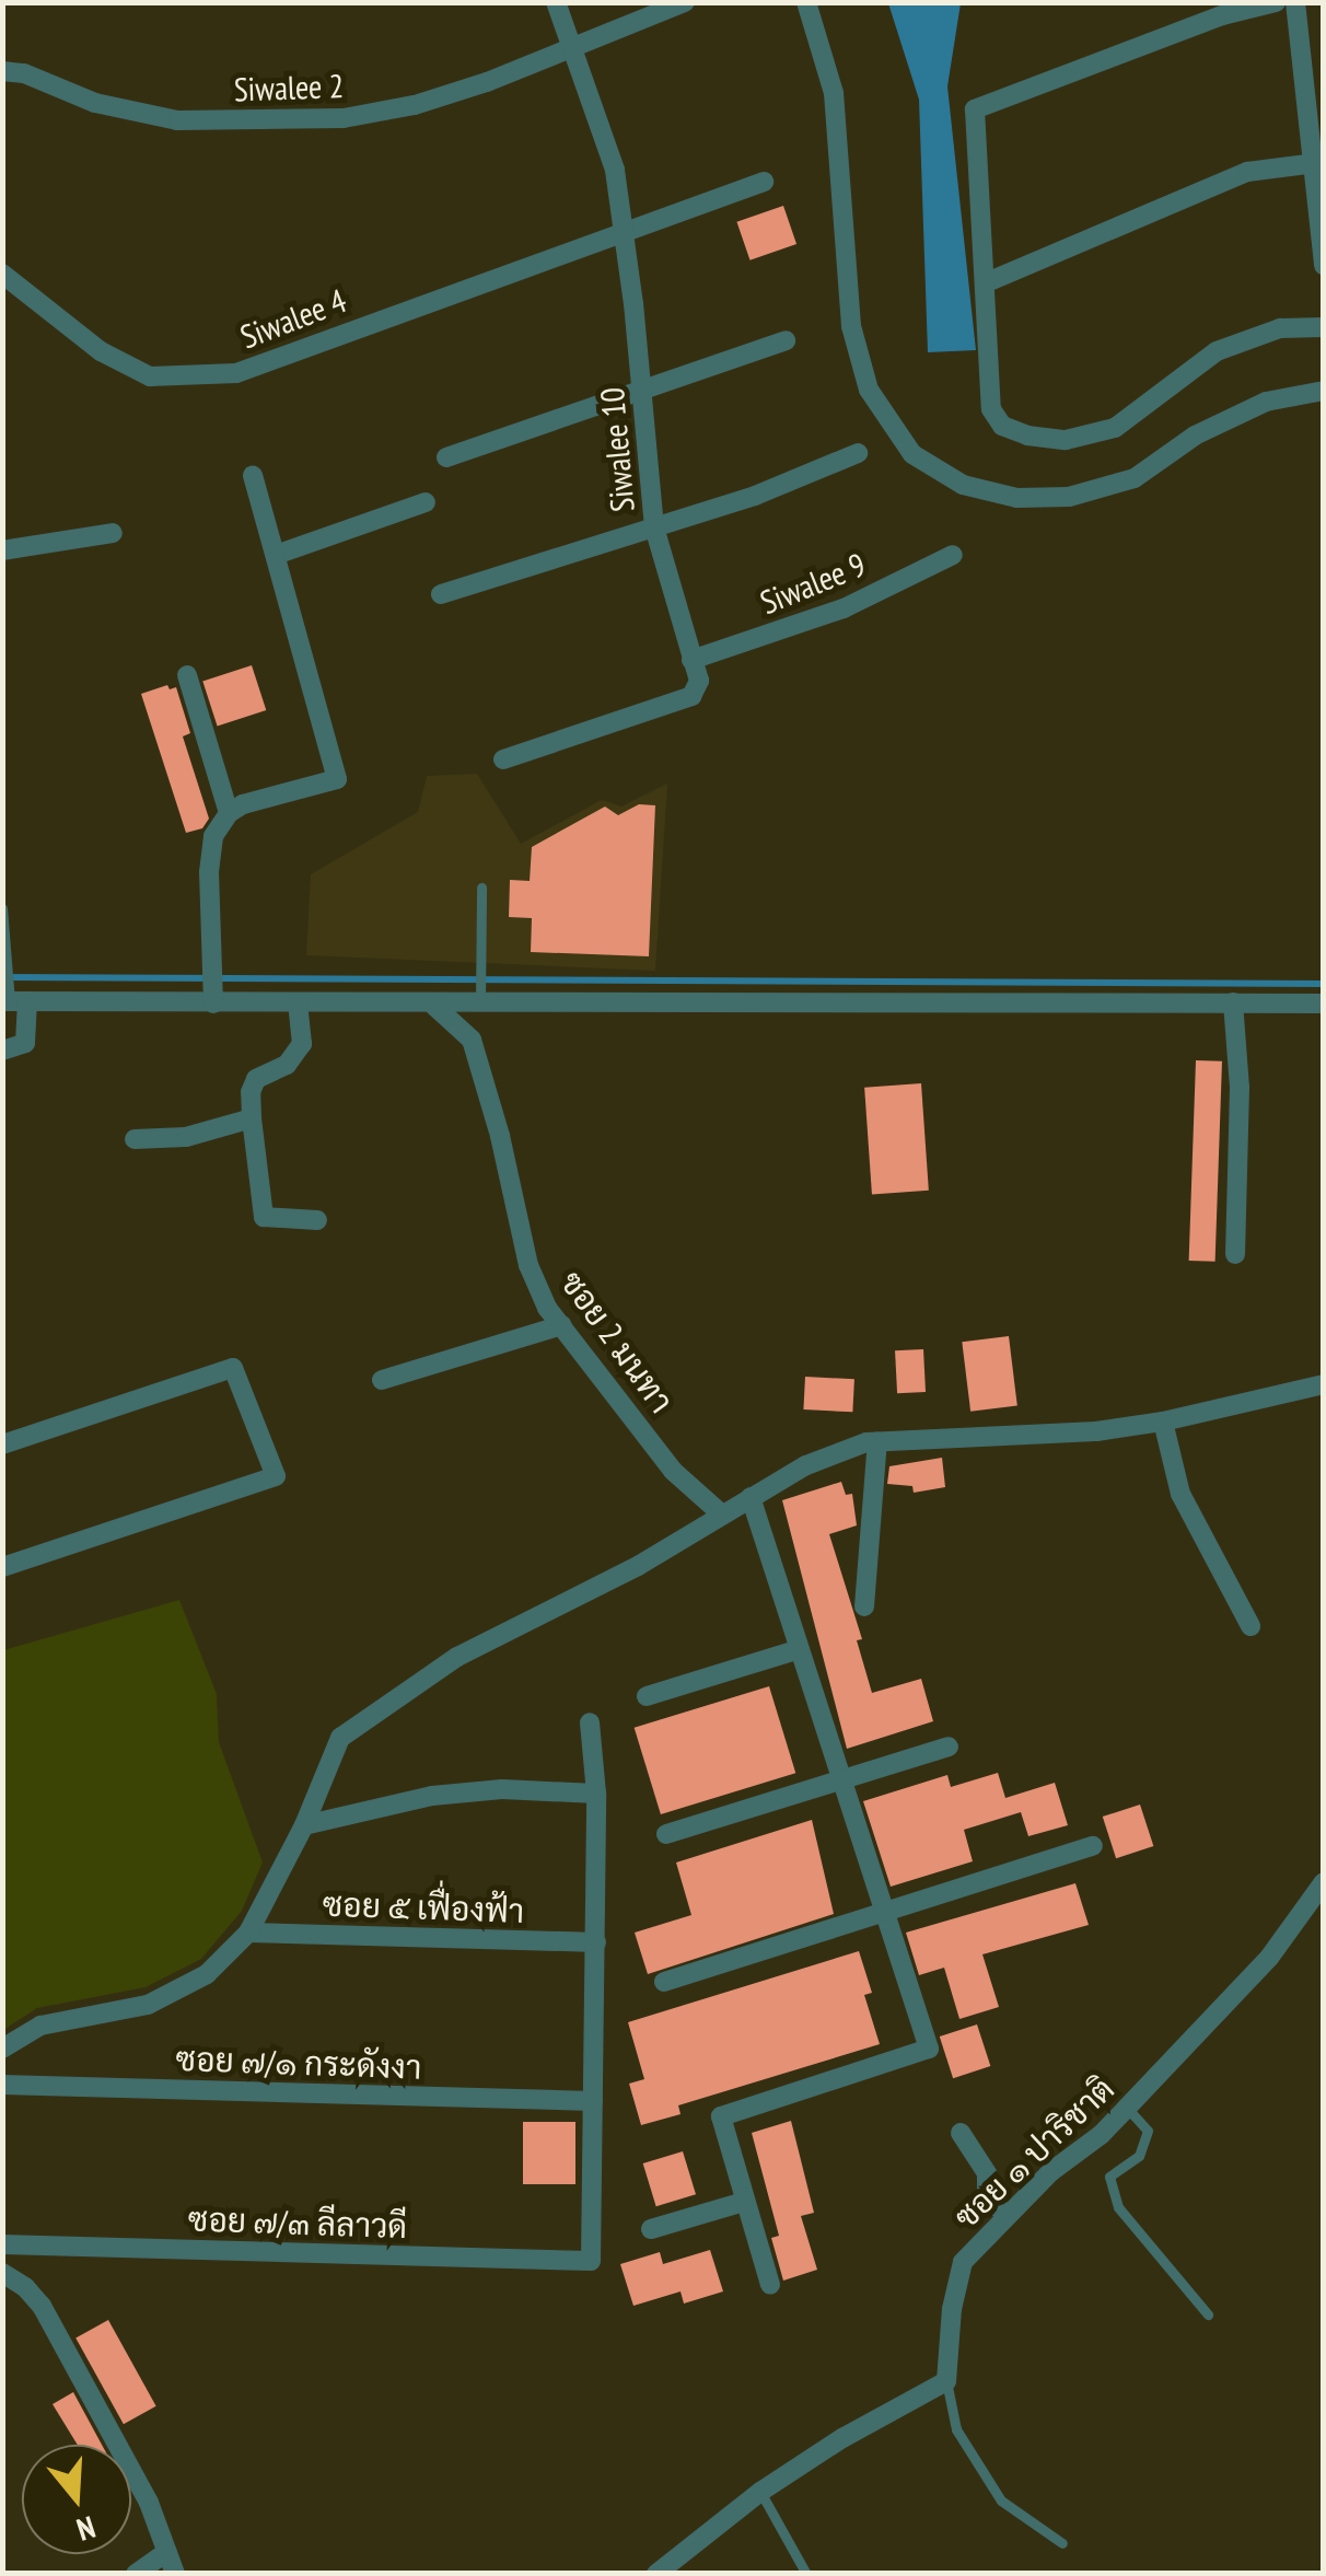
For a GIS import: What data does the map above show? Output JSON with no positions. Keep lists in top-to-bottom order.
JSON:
{
  "streets": {
    "street": [
      "Siwalee 2",
      "Siwalee 4",
      "Siwalee 10",
      "Siwalee 9",
      "ซอย 2 มนทา",
      "ซอย ๕ เฟื่องฟ้า",
      "ซอย ๗/๑ กระดังงา",
      "ซอย ๑ ปาริชาติ",
      "ซอย ๗/๓ ลีลาวดี"
    ]
  },
  "crossings": [
    ["Siwalee 2", "Siwalee 10"],
    ["Siwalee 4", "Siwalee 10"],
    ["Siwalee 10", "Siwalee 9"],
    ["ซอย ๗/๑ กระดังงา", "ซอย ๗/๓ ลีลาวดี"]
  ],
  "north": "bottom"
}
